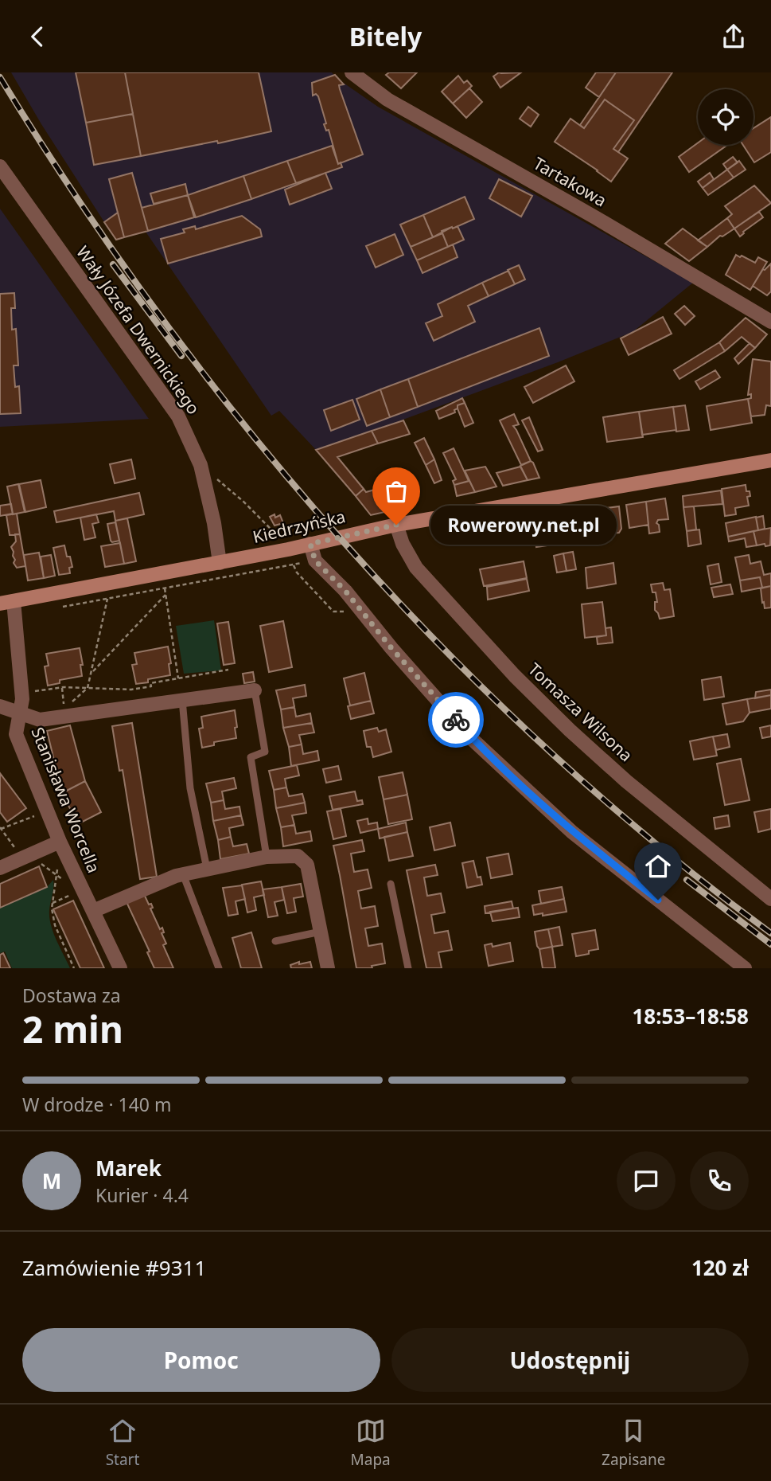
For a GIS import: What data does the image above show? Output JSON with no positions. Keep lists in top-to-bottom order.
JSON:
{
  "streets": {
    "street": [
      "Tartakowa",
      "Wały Józefa Dwernickiego",
      "Kiedrzyńska",
      "Tomasza Wilsona",
      "Stanisława Worcella"
    ]
  },
  "crossings": [
    ["Wały Józefa Dwernickiego", "Kiedrzyńska"],
    ["Kiedrzyńska", "Tomasza Wilsona"],
    ["Kiedrzyńska", "Stanisława Worcella"]
  ],
  "places": ["Rowerowy.net.pl"],
  "page": {
    "header": "Bitely",
    "bubble": "Rowerowy.net.pl",
    "heading": ["2 min", "Dostawa za", "18:53–18:58"],
    "panel": [
      "Marek",
      "Kurier · 4.4",
      "Zamówienie #9311",
      "120 zł"
    ],
    "bar": "W drodze · 140 m",
    "round": "M",
    "buttons": ["Pomoc", "Udostępnij"],
    "tabs": ["Start", "Mapa", "Zapisane"]
  }
}
